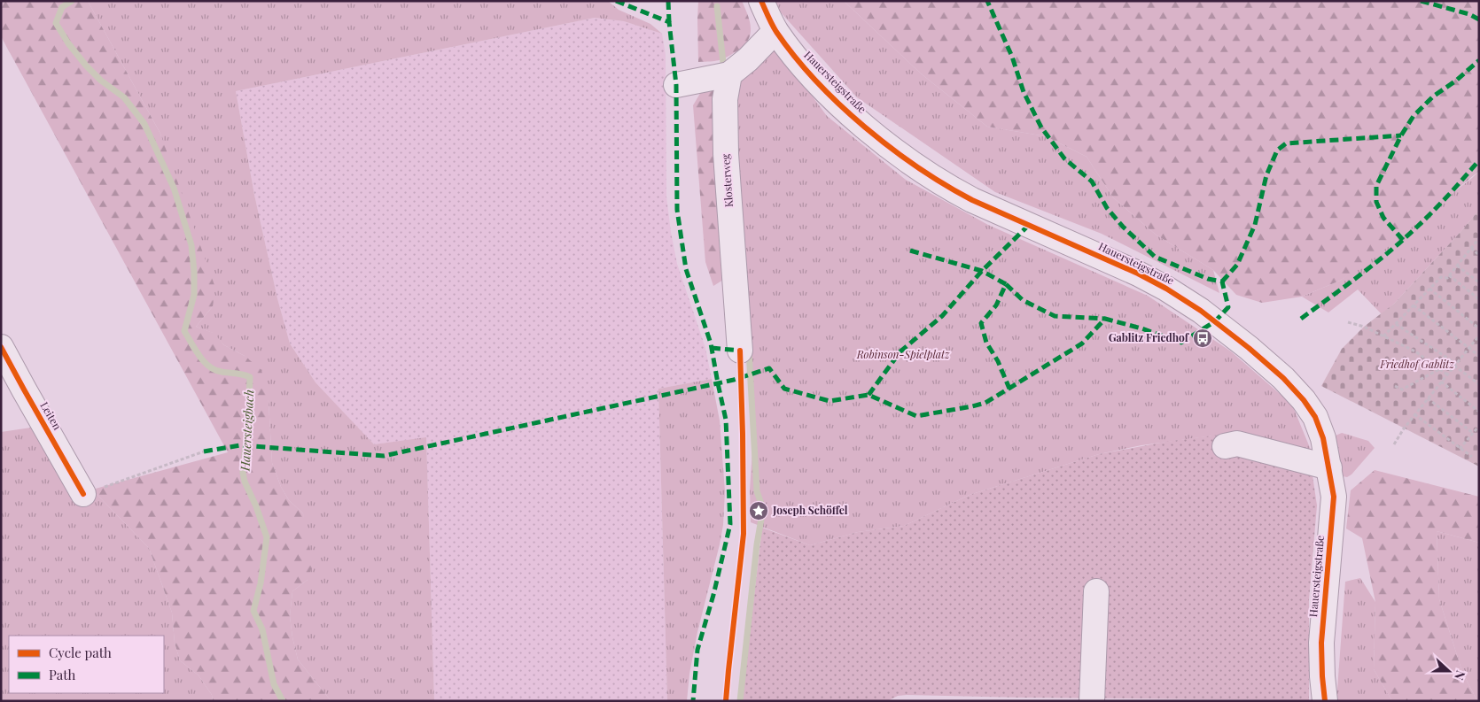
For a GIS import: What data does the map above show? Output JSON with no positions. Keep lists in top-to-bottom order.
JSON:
{
  "streets": {
    "street": ["Hauersteigstraße", "Klosterweg", "Leiten"]
  },
  "water": ["Hauersteigbach"],
  "parks": ["Robinson-Spielplatz", "Friedhof Gablitz"],
  "places": {
    "bus stop": ["Gablitz Friedhof"],
    "place": ["Joseph Schöffel"]
  },
  "legend": ["Cycle path", "Path"],
  "north": "right"
}
